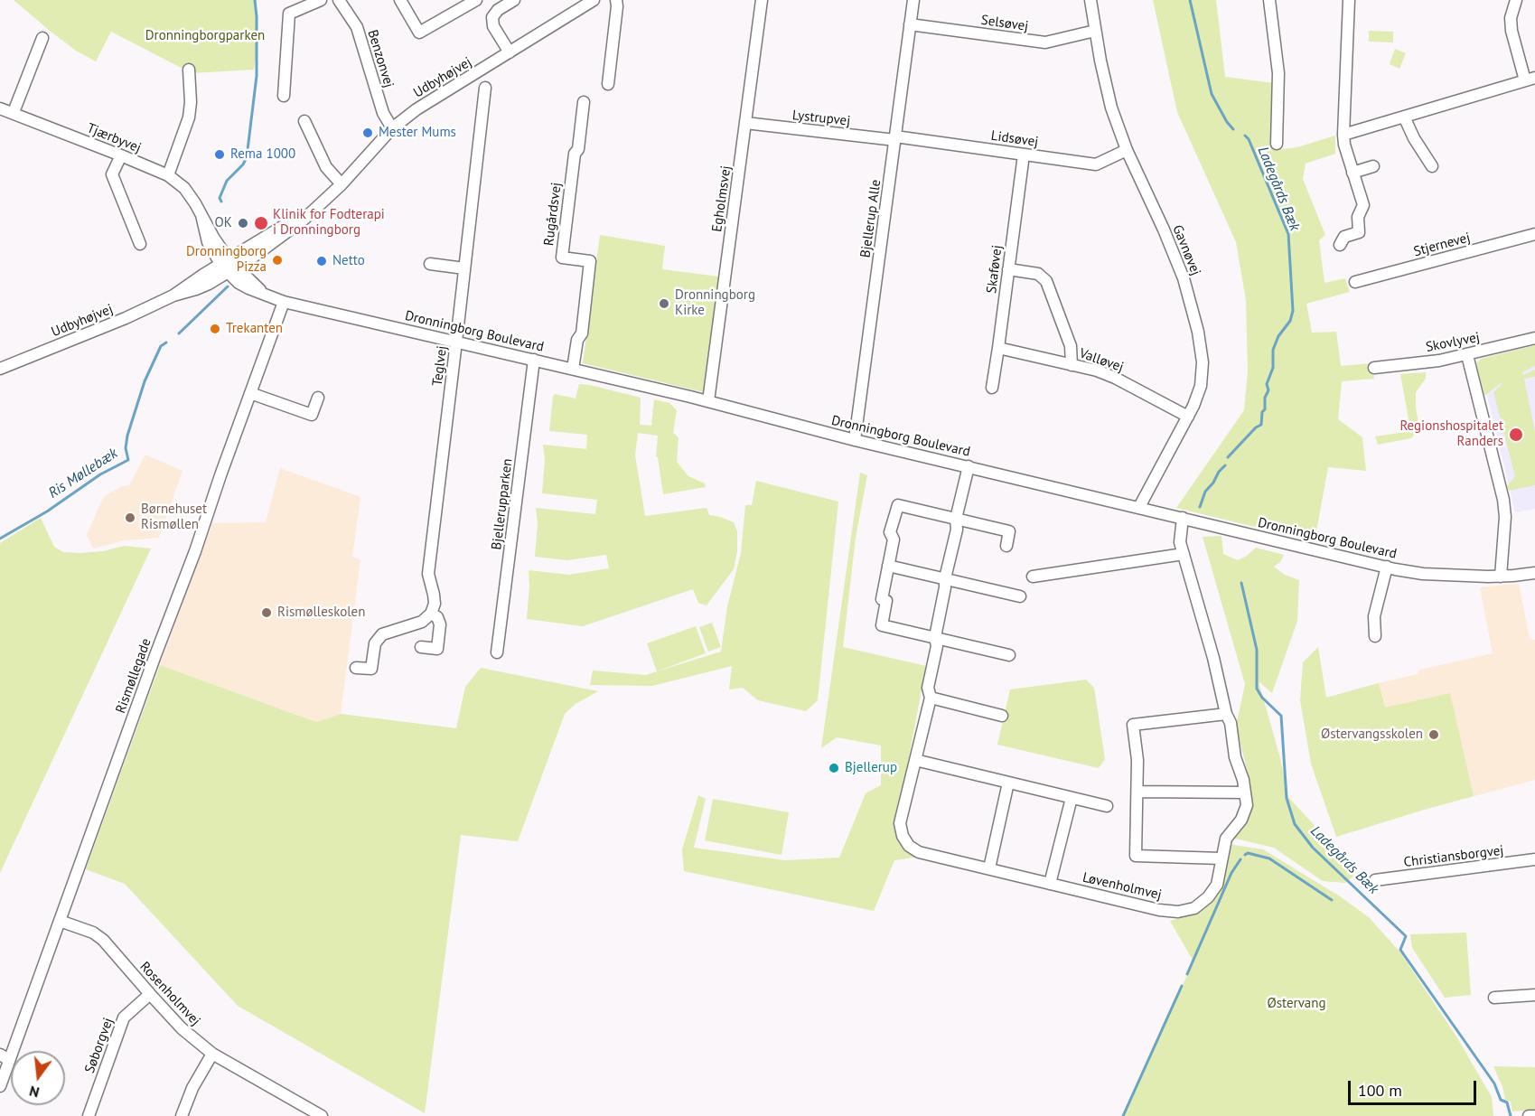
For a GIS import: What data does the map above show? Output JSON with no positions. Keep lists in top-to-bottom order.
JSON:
{
  "streets": {
    "street": [
      "Selsøvej",
      "Benzonvej",
      "Udbyhøjvej",
      "Lystrupvej",
      "Tjærbyvej",
      "Lidsøvej",
      "Egholmsvej",
      "Rugårdsvej",
      "Bjellerup Alle",
      "Stjernevej",
      "Gavnøvej",
      "Skaføvej",
      "Dronningborg Boulevard",
      "Skovlyvej",
      "Valløvej",
      "Teglvej",
      "Bjellerupparken",
      "Rismøllegade",
      "Christiansborgvej",
      "Løvenholmvej",
      "Rosenholmvej",
      "Søborgvej"
    ]
  },
  "crossings": [
    ["Selsøvej", "Bjellerup Alle"],
    ["Selsøvej", "Gavnøvej"],
    ["Benzonvej", "Udbyhøjvej"],
    ["Udbyhøjvej", "Tjærbyvej"],
    ["Udbyhøjvej", "Dronningborg Boulevard"],
    ["Lystrupvej", "Lidsøvej"],
    ["Lystrupvej", "Egholmsvej"],
    ["Lystrupvej", "Bjellerup Alle"],
    ["Tjærbyvej", "Dronningborg Boulevard"],
    ["Lidsøvej", "Bjellerup Alle"],
    ["Lidsøvej", "Gavnøvej"],
    ["Lidsøvej", "Skaføvej"],
    ["Egholmsvej", "Dronningborg Boulevard"],
    ["Rugårdsvej", "Dronningborg Boulevard"],
    ["Bjellerup Alle", "Dronningborg Boulevard"],
    ["Gavnøvej", "Dronningborg Boulevard"],
    ["Gavnøvej", "Valløvej"],
    ["Skaføvej", "Valløvej"],
    ["Dronningborg Boulevard", "Teglvej"],
    ["Dronningborg Boulevard", "Bjellerupparken"],
    ["Dronningborg Boulevard", "Rismøllegade"],
    ["Dronningborg Boulevard", "Løvenholmvej"],
    ["Rismøllegade", "Rosenholmvej"],
    ["Rosenholmvej", "Søborgvej"]
  ],
  "water": ["Ladegårds Bæk", "Ris Møllebæk"],
  "parks": ["Dronningborgparken", "Østervang"],
  "places": [
    "Mester Mums",
    "Rema 1000",
    "OK",
    "Klinik for Fodterapi i Dronningborg",
    "Dronningborg Pizza",
    "Netto",
    "Dronningborg Kirke",
    "Trekanten",
    "Regionshospitalet Randers",
    "Børnehuset Rismøllen",
    "Rismølleskolen",
    "Østervangsskolen",
    "Bjellerup"
  ],
  "scale_bar": "100 m",
  "north": "bottom"
}
